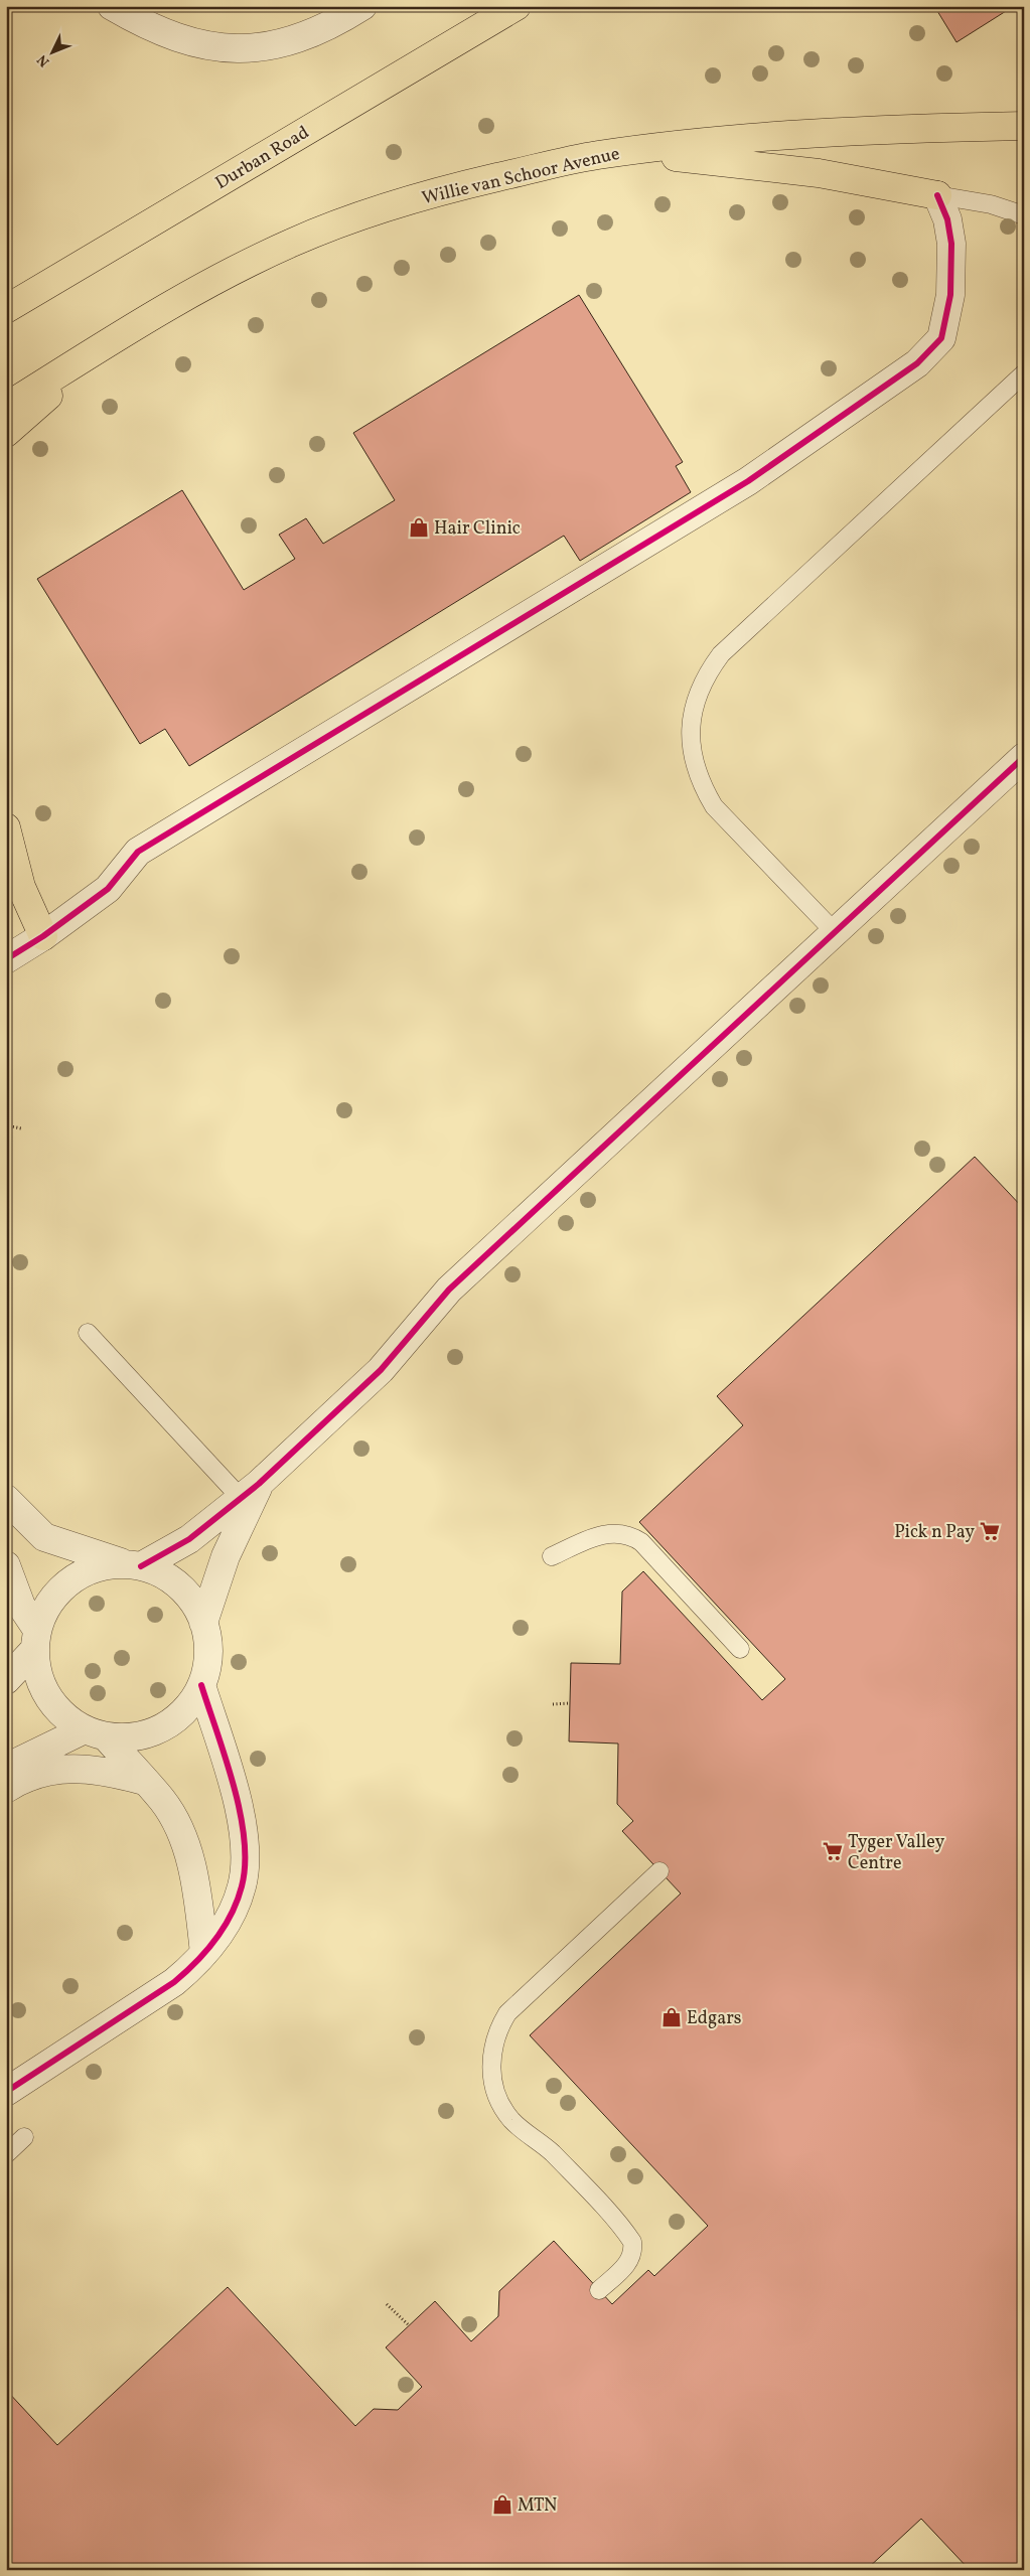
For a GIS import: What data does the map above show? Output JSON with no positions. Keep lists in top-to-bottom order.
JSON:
{
  "streets": {
    "main road": ["Durban Road", "Willie van Schoor Avenue"]
  },
  "places": {
    "shop": ["Hair Clinic", "Edgars", "MTN"],
    "supermarket": ["Pick n Pay", "Tyger Valley Centre"]
  },
  "north": "bottom left"
}
